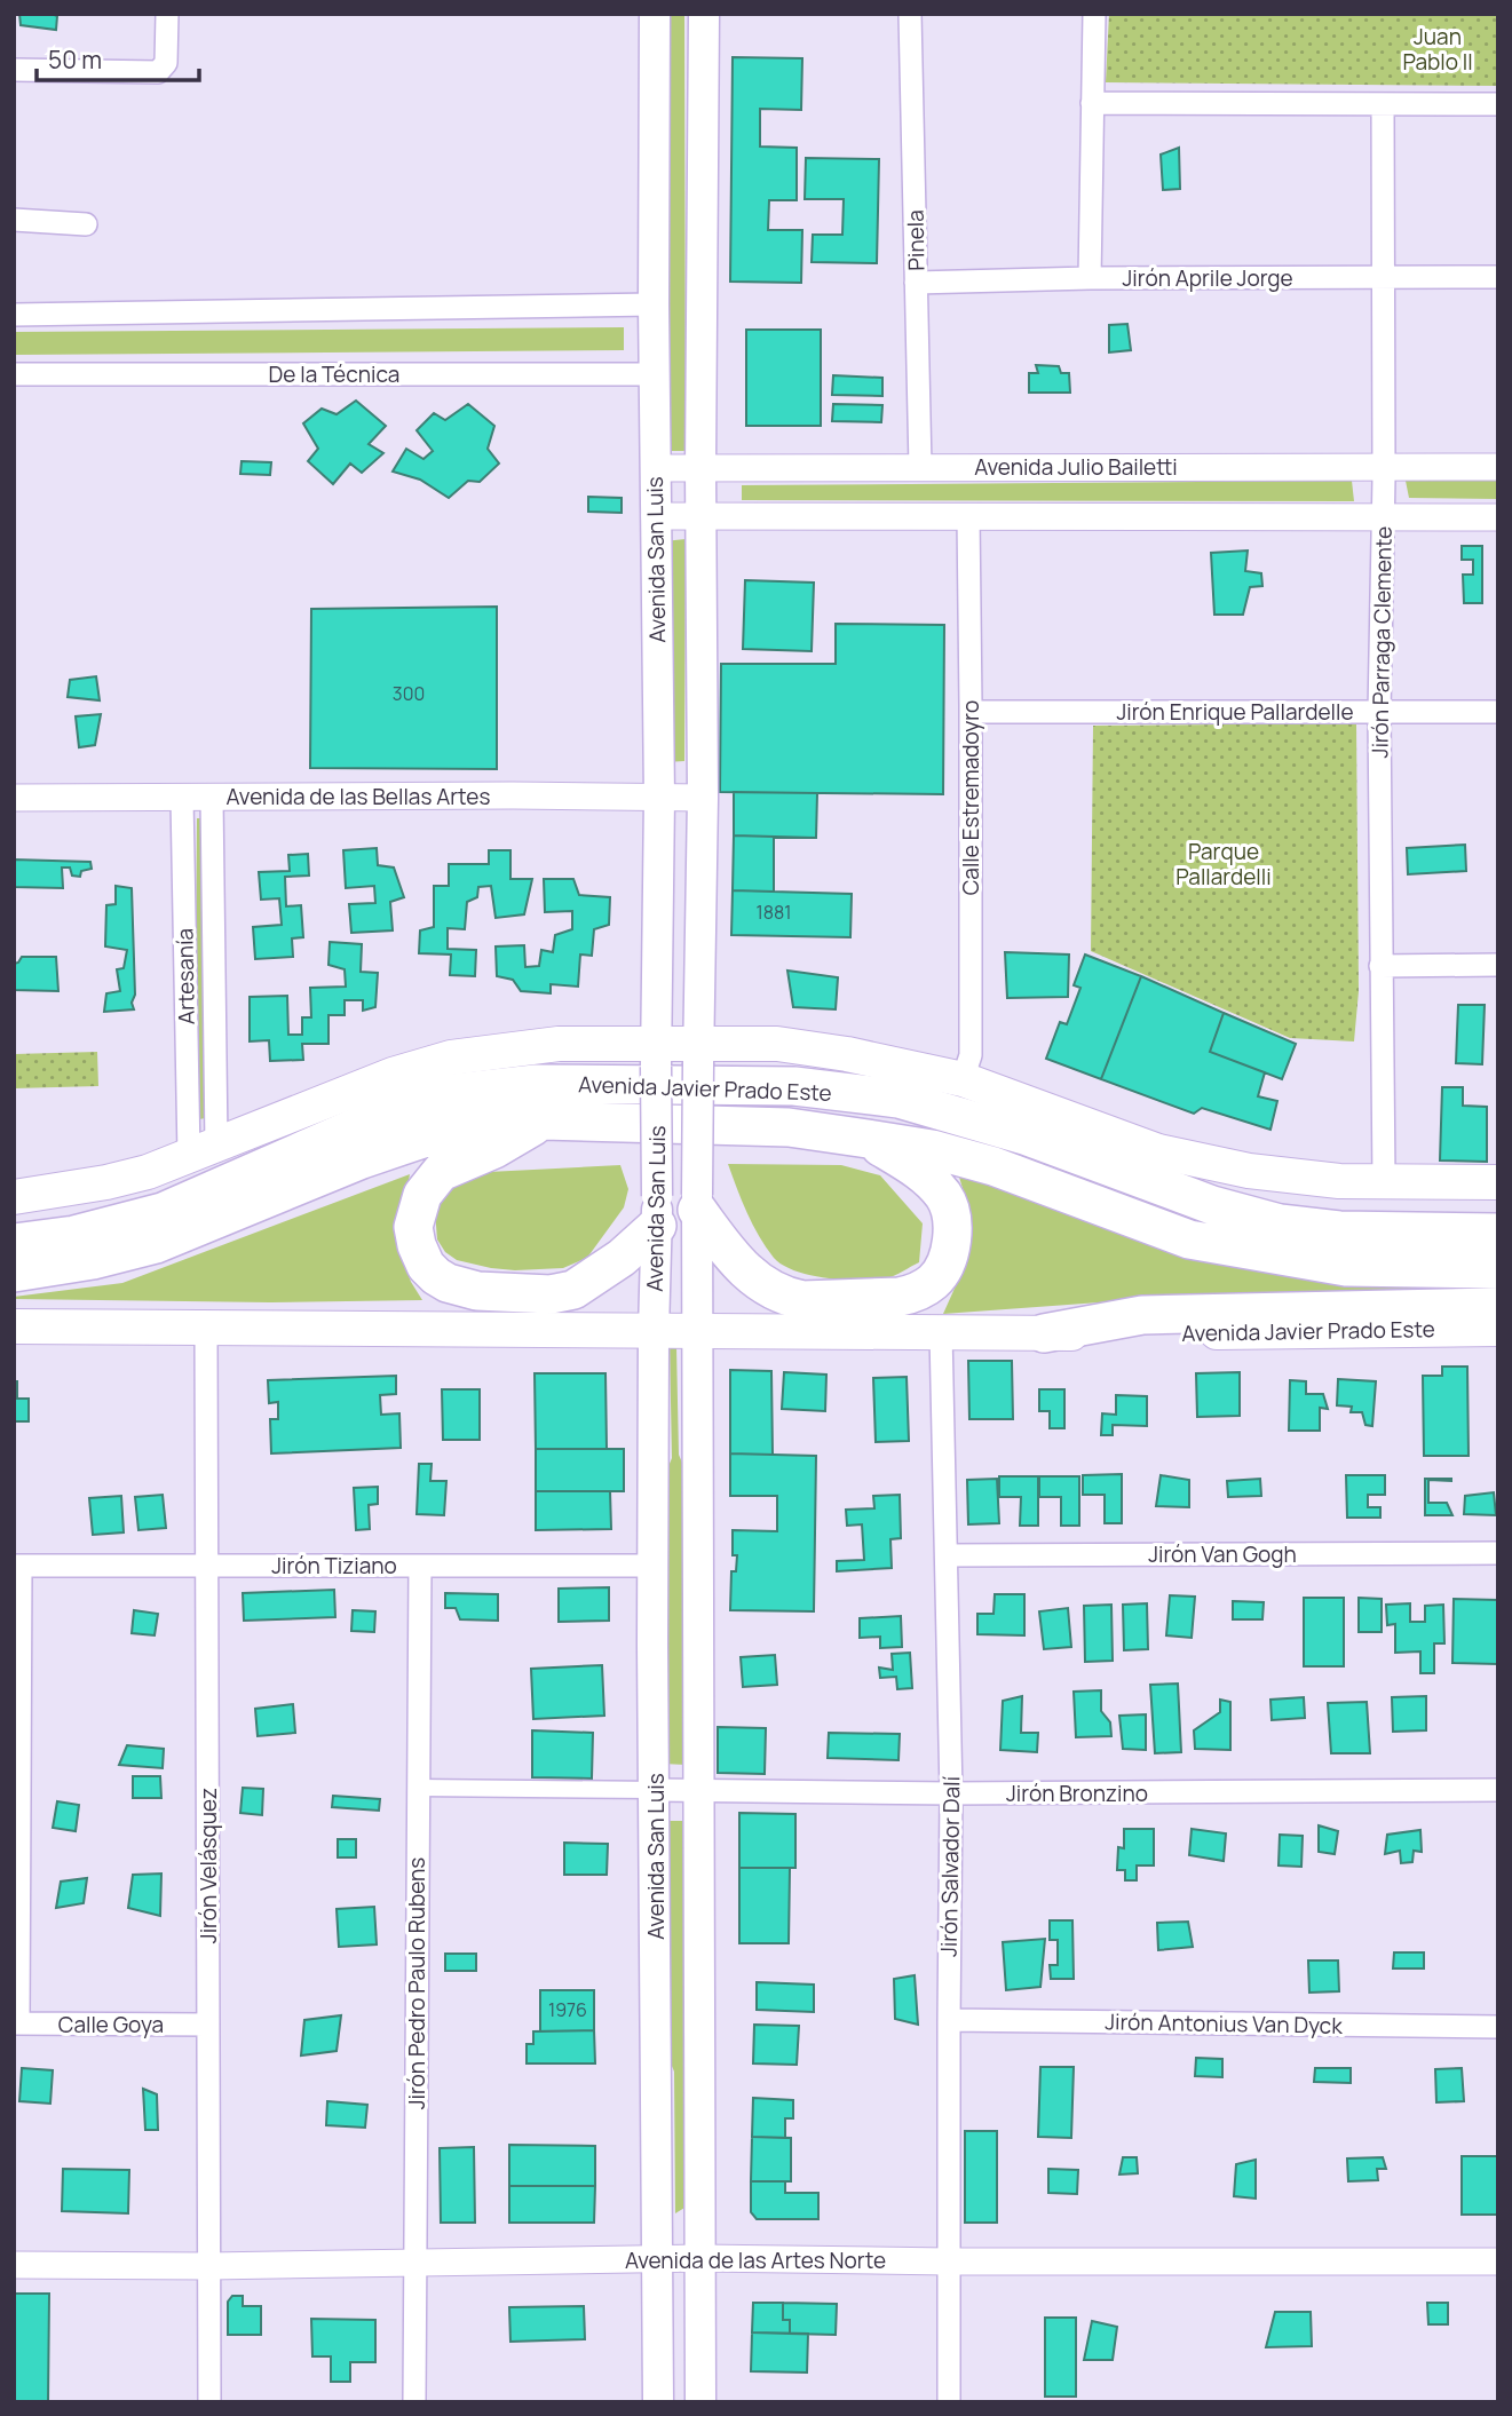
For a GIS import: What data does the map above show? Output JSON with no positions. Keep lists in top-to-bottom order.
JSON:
{
  "streets": {
    "highway": ["Avenida Javier Prado Este"],
    "main road": ["Avenida San Luis"],
    "street": [
      "Pinela",
      "Jirón Aprile Jorge",
      "De la Técnica",
      "Avenida Julio Bailetti",
      "Jirón Parraga Clemente",
      "Jirón Enrique Pallardelle",
      "Avenida de las Bellas Artes",
      "Calle Estremadoyro",
      "Artesanía",
      "Jirón Van Gogh",
      "Jirón Tiziano",
      "Jirón Bronzino",
      "Jirón Velásquez",
      "Jirón Salvador Dalí",
      "Jirón Pedro Paulo Rubens",
      "Jirón Antonius Van Dyck",
      "Calle Goya",
      "Avenida de las Artes Norte"
    ]
  },
  "crossings": [
    ["Pinela", "Jirón Aprile Jorge"],
    ["Pinela", "Avenida Julio Bailetti"],
    ["Jirón Aprile Jorge", "Jirón Parraga Clemente"],
    ["De la Técnica", "Avenida San Luis"],
    ["Avenida Julio Bailetti", "Avenida San Luis"],
    ["Avenida Julio Bailetti", "Jirón Parraga Clemente"],
    ["Avenida San Luis", "Avenida de las Bellas Artes"],
    ["Avenida San Luis", "Avenida Javier Prado Este"],
    ["Avenida San Luis", "Jirón Tiziano"],
    ["Avenida San Luis", "Jirón Bronzino"],
    ["Avenida San Luis", "Avenida de las Artes Norte"],
    ["Jirón Parraga Clemente", "Jirón Enrique Pallardelle"],
    ["Jirón Parraga Clemente", "Avenida Javier Prado Este"],
    ["Jirón Enrique Pallardelle", "Calle Estremadoyro"],
    ["Avenida de las Bellas Artes", "Artesanía"],
    ["Calle Estremadoyro", "Avenida Javier Prado Este"],
    ["Artesanía", "Avenida Javier Prado Este"],
    ["Avenida Javier Prado Este", "Jirón Velásquez"],
    ["Avenida Javier Prado Este", "Jirón Salvador Dalí"],
    ["Jirón Van Gogh", "Jirón Salvador Dalí"],
    ["Jirón Tiziano", "Jirón Velásquez"],
    ["Jirón Tiziano", "Jirón Pedro Paulo Rubens"],
    ["Jirón Bronzino", "Jirón Salvador Dalí"],
    ["Jirón Velásquez", "Calle Goya"],
    ["Jirón Velásquez", "Avenida de las Artes Norte"],
    ["Jirón Salvador Dalí", "Jirón Antonius Van Dyck"],
    ["Jirón Salvador Dalí", "Avenida de las Artes Norte"],
    ["Jirón Pedro Paulo Rubens", "Avenida de las Artes Norte"]
  ],
  "parks": ["Juan Pablo II", "Parque Pallardelli"],
  "house_numbers": ["300", "1881", "1976"],
  "scale_bar": "50 m"
}
